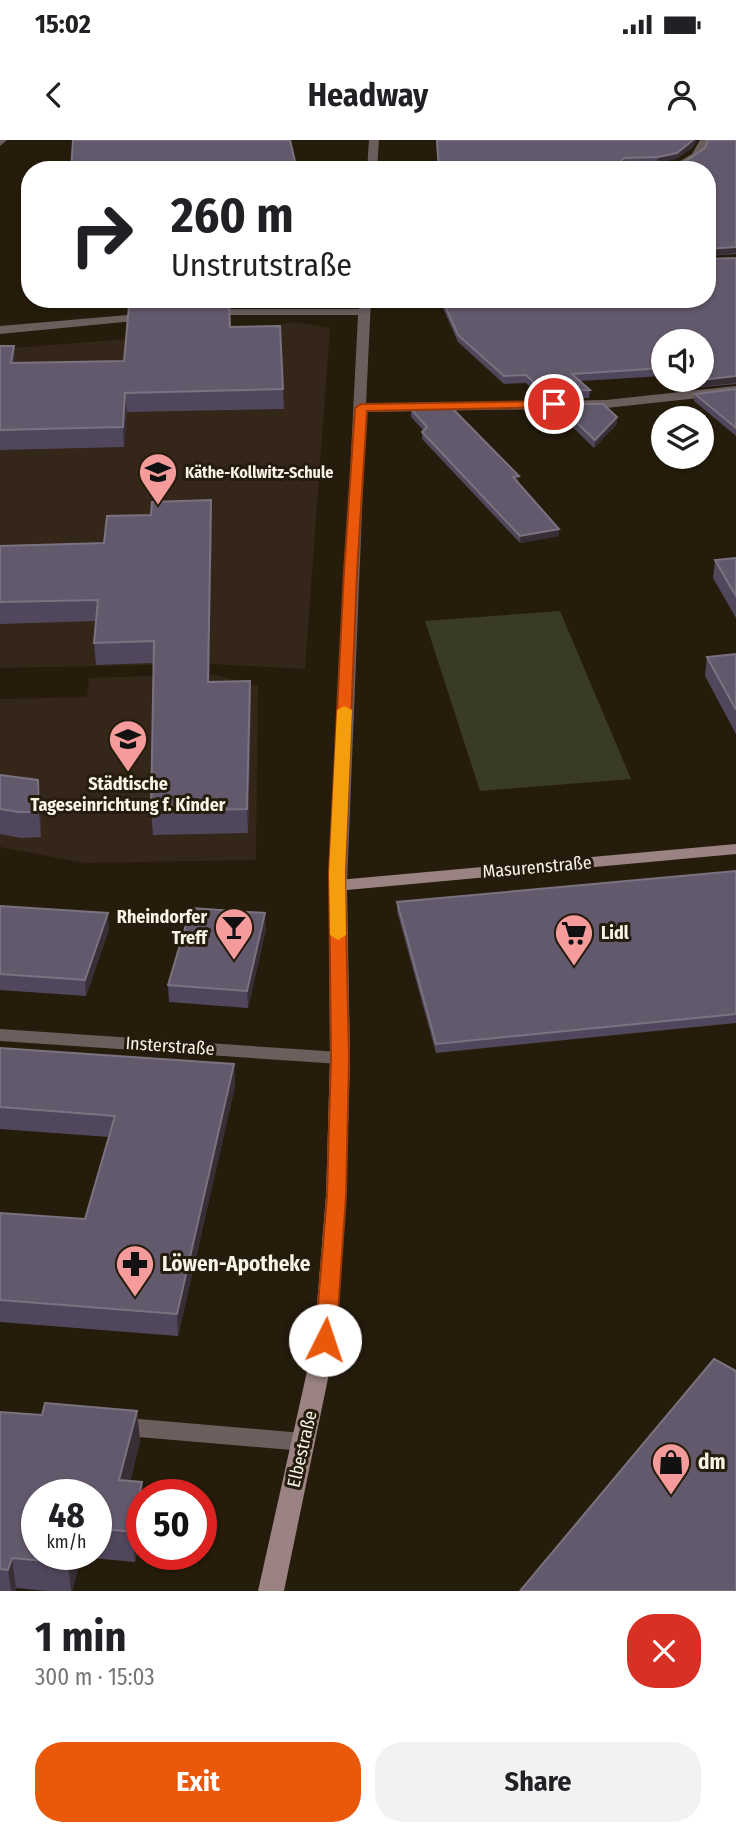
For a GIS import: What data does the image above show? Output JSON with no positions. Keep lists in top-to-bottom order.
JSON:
{
  "streets": {
    "main road": ["Masurenstraße", "Elbestraße"],
    "street": ["Insterstraße"]
  },
  "crossings": [
    ["Masurenstraße", "Elbestraße"],
    ["Insterstraße", "Elbestraße"]
  ],
  "places": {
    "school or university": ["Käthe-Kollwitz-Schule", "Städtische Tageseinrichtung f. Kinder"],
    "bar": ["Rheindorfer Treff"],
    "supermarket": ["Lidl"],
    "pharmacy": ["Löwen-Apotheke"],
    "shop": ["dm"]
  },
  "page": {
    "status": "15:02",
    "header": "Headway",
    "turn": ["260 m", "Unstrutstraße"],
    "speed": "48 km/h",
    "limit": "50",
    "heading": ["1 min", "300 m · 15:03"],
    "buttons": ["Exit", "Share"]
  }
}
